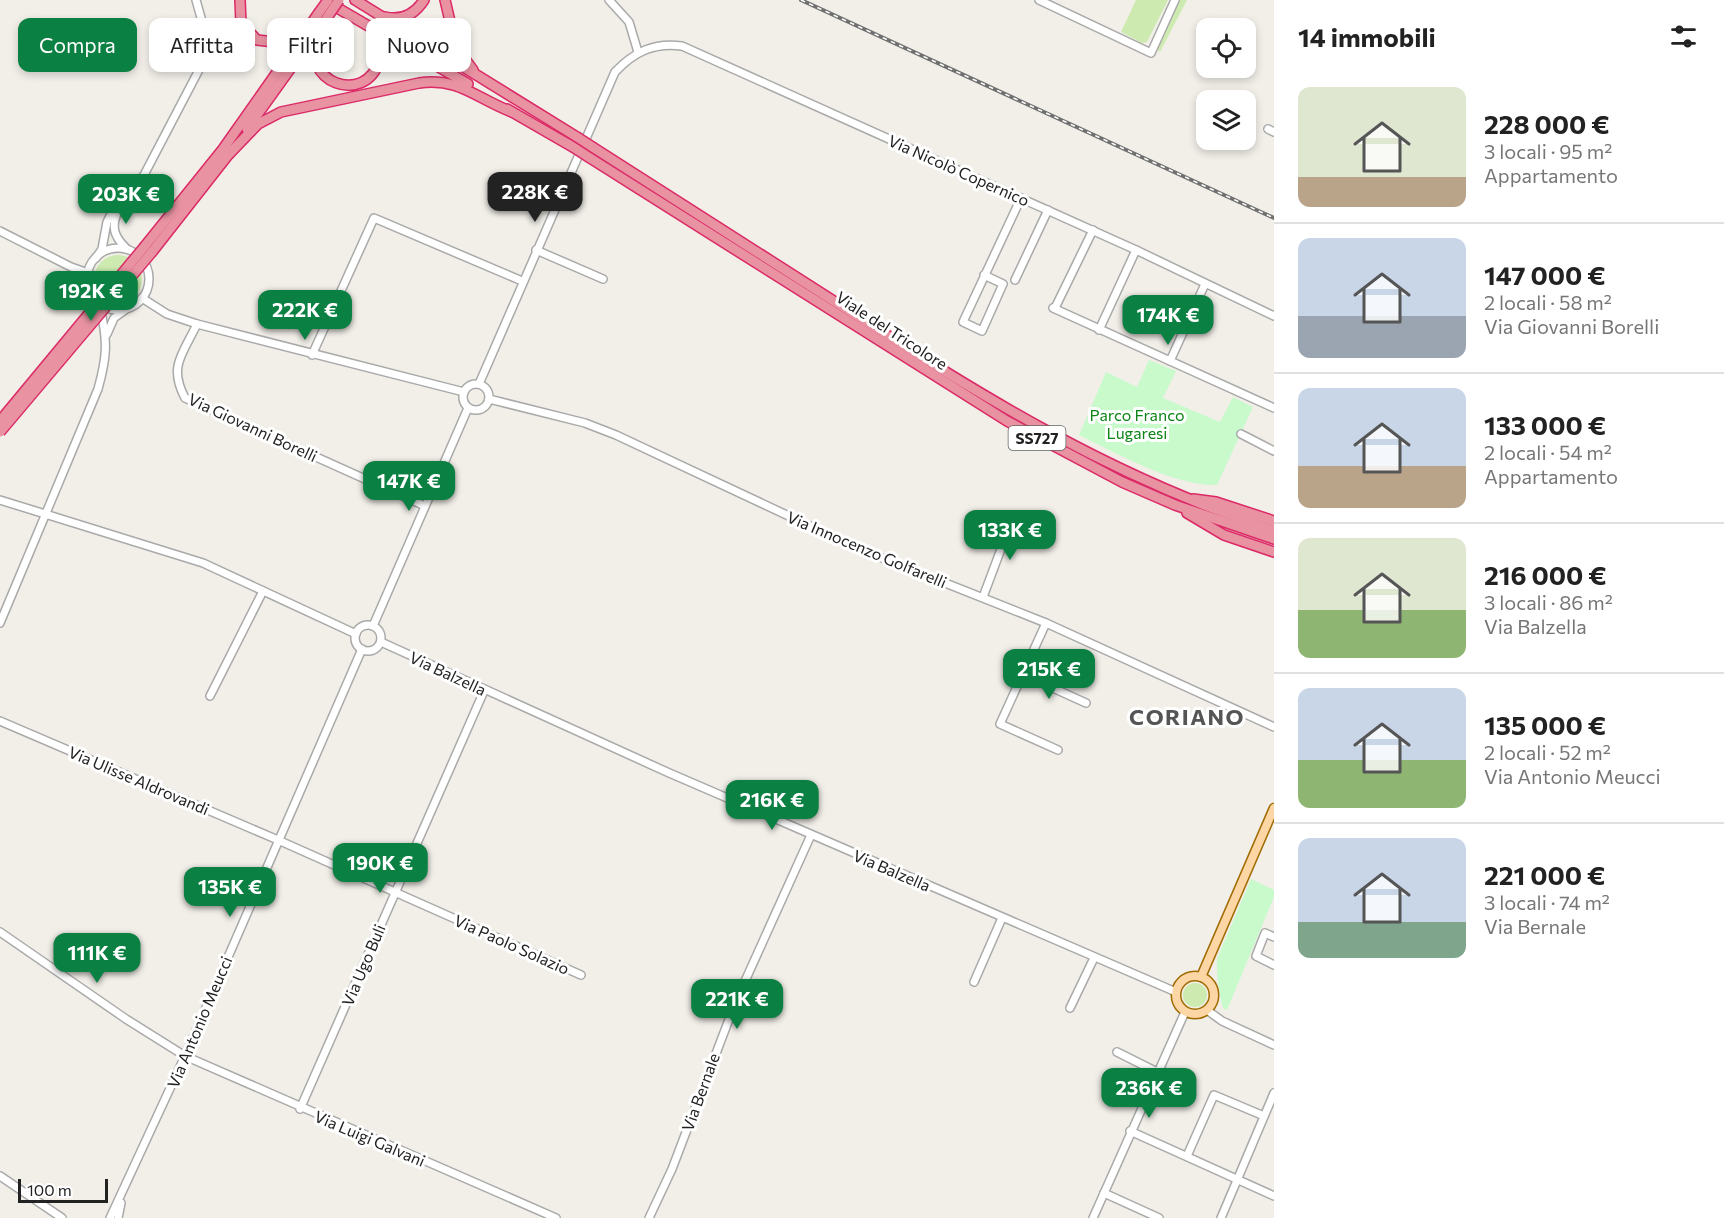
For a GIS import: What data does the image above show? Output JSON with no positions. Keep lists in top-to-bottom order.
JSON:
{
  "streets": {
    "highway": ["Viale del Tricolore", "SS727"],
    "street": [
      "Via Nicolò Copernico",
      "Via Giovanni Borelli",
      "Via Innocenzo Golfarelli",
      "Via Balzella",
      "Via Ulisse Aldrovandi",
      "Via Paolo Solazio",
      "Via Ugo Buli",
      "Via Antonio Meucci",
      "Via Bernale",
      "Via Luigi Galvani"
    ]
  },
  "crossings": [
    ["Via Balzella", "Via Ugo Buli"],
    ["Via Balzella", "Via Antonio Meucci"],
    ["Via Balzella", "Via Bernale"],
    ["Via Ulisse Aldrovandi", "Via Paolo Solazio"],
    ["Via Ulisse Aldrovandi", "Via Antonio Meucci"],
    ["Via Paolo Solazio", "Via Ugo Buli"],
    ["Via Paolo Solazio", "Via Antonio Meucci"],
    ["Via Ugo Buli", "Via Luigi Galvani"],
    ["Via Antonio Meucci", "Via Luigi Galvani"]
  ],
  "districts": ["CORIANO"],
  "parks": ["Parco Franco Lugaresi"],
  "scale_bar": "100 m",
  "page": {
    "heading": "14 immobili",
    "chip": [
      "Compra",
      "Affitta",
      "Filtri",
      "Nuovo"
    ],
    "list": [
      {
        "name": "228 000 €",
        "note": "3 locali · 95 m² · Appartamento"
      },
      {
        "name": "147 000 €",
        "note": "2 locali · 58 m² · Via Giovanni Borelli"
      },
      {
        "name": "133 000 €",
        "note": "2 locali · 54 m² · Appartamento"
      },
      {
        "name": "216 000 €",
        "note": "3 locali · 86 m² · Via Balzella"
      },
      {
        "name": "135 000 €",
        "note": "2 locali · 52 m² · Via Antonio Meucci"
      },
      {
        "name": "221 000 €",
        "note": "3 locali · 74 m² · Via Bernale"
      }
    ],
    "price": [
      "228K €",
      "203K €",
      "192K €",
      "222K €",
      "174K €",
      "147K €",
      "133K €",
      "215K €",
      "216K €",
      "190K €",
      "135K €",
      "111K €",
      "221K €",
      "236K €"
    ],
    "scale": "100 m"
  }
}
